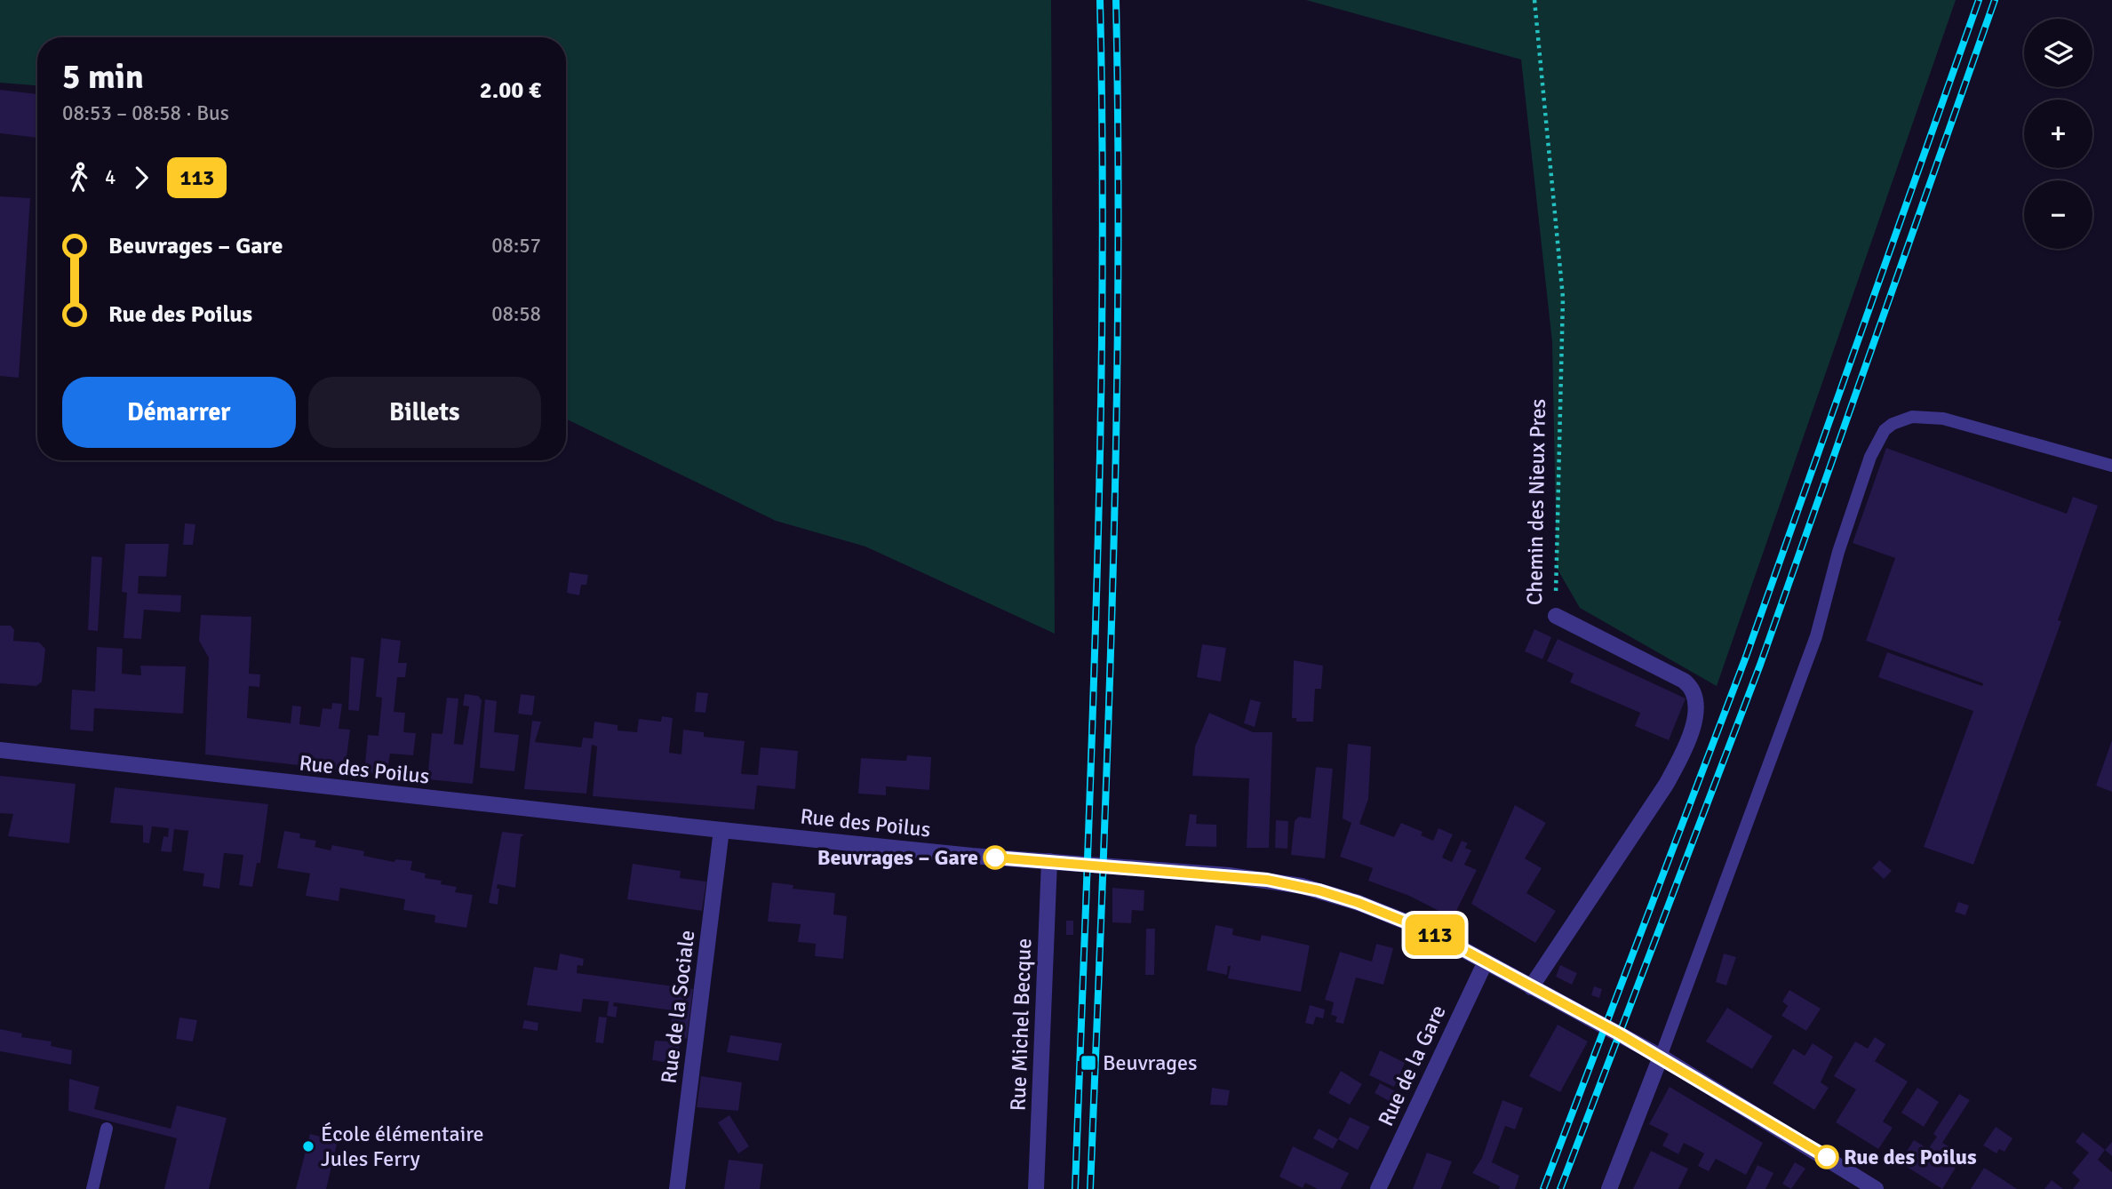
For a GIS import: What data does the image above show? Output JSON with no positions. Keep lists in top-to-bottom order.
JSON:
{
  "streets": {
    "street": [
      "Chemin des Nieux Pres",
      "Rue des Poilus",
      "Rue de la Sociale",
      "Rue Michel Becque",
      "Rue de la Gare"
    ]
  },
  "crossings": [
    ["Chemin des Nieux Pres", "Rue des Poilus"],
    ["Rue des Poilus", "Rue de la Sociale"],
    ["Rue des Poilus", "Rue Michel Becque"],
    ["Rue des Poilus", "Rue de la Gare"]
  ],
  "places": {
    "other": ["Beuvrages – Gare", "École élémentaire Jules Ferry", "Rue des Poilus"],
    "transit": ["Beuvrages"]
  },
  "lines": ["bus line 113"],
  "page": {
    "on_map": "113",
    "map_buttons": ["+", "−"],
    "heading": ["5 min", "08:53 – 08:58 · Bus", "2.00 €"],
    "legs": ["4", "113"],
    "list": [
      {
        "name": "Beuvrages – Gare",
        "value": "08:57"
      },
      {
        "name": "Rue des Poilus",
        "value": "08:58"
      }
    ],
    "buttons": ["Démarrer", "Billets"]
  }
}
